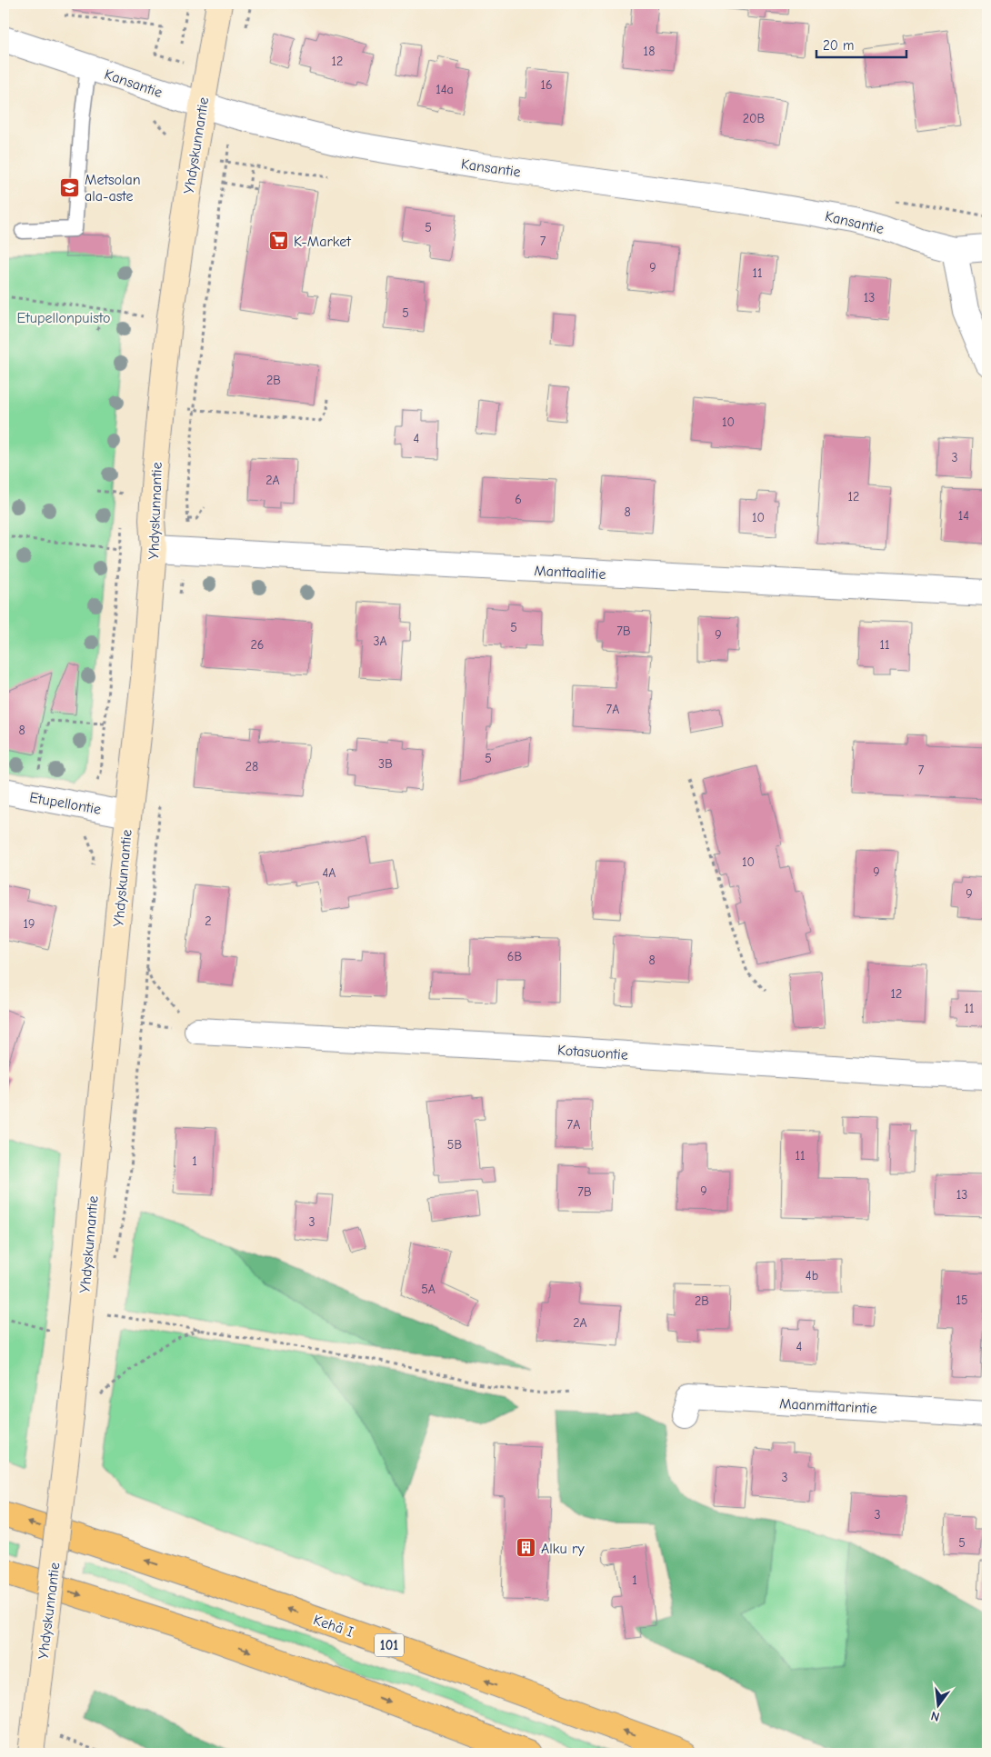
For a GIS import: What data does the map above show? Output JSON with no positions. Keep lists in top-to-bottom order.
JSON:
{
  "streets": {
    "highway": ["Kehä I", "101"],
    "main road": ["Yhdyskunnantie"],
    "street": [
      "Kansantie",
      "Manttaalitie",
      "Etupellontie",
      "Kotasuontie",
      "Maanmittarintie"
    ]
  },
  "crossings": [
    ["Kansantie", "Yhdyskunnantie"],
    ["Yhdyskunnantie", "Manttaalitie"],
    ["Yhdyskunnantie", "Etupellontie"]
  ],
  "parks": ["Etupellonpuisto"],
  "places": {
    "school or university": ["Metsolan ala-aste"],
    "supermarket": ["K-Market"],
    "building": ["Alku ry"]
  },
  "house_numbers": [
    "18",
    "12",
    "16",
    "14a",
    "20B",
    "5",
    "7",
    "9",
    "11",
    "13",
    "5",
    "2B",
    "10",
    "4",
    "3",
    "2A",
    "12",
    "6",
    "8",
    "14",
    "10",
    "5",
    "7B",
    "9",
    "3A",
    "26",
    "11",
    "7A",
    "8",
    "5",
    "3B",
    "28",
    "7",
    "10",
    "9",
    "4A",
    "9",
    "2",
    "19",
    "6B",
    "8",
    "12",
    "11",
    "7A",
    "5B",
    "11",
    "1",
    "9",
    "7B",
    "13",
    "3",
    "4b",
    "5A",
    "15",
    "2B",
    "2A",
    "4",
    "3",
    "3",
    "5",
    "1"
  ],
  "scale_bar": "20 m",
  "north": "bottom"
}
